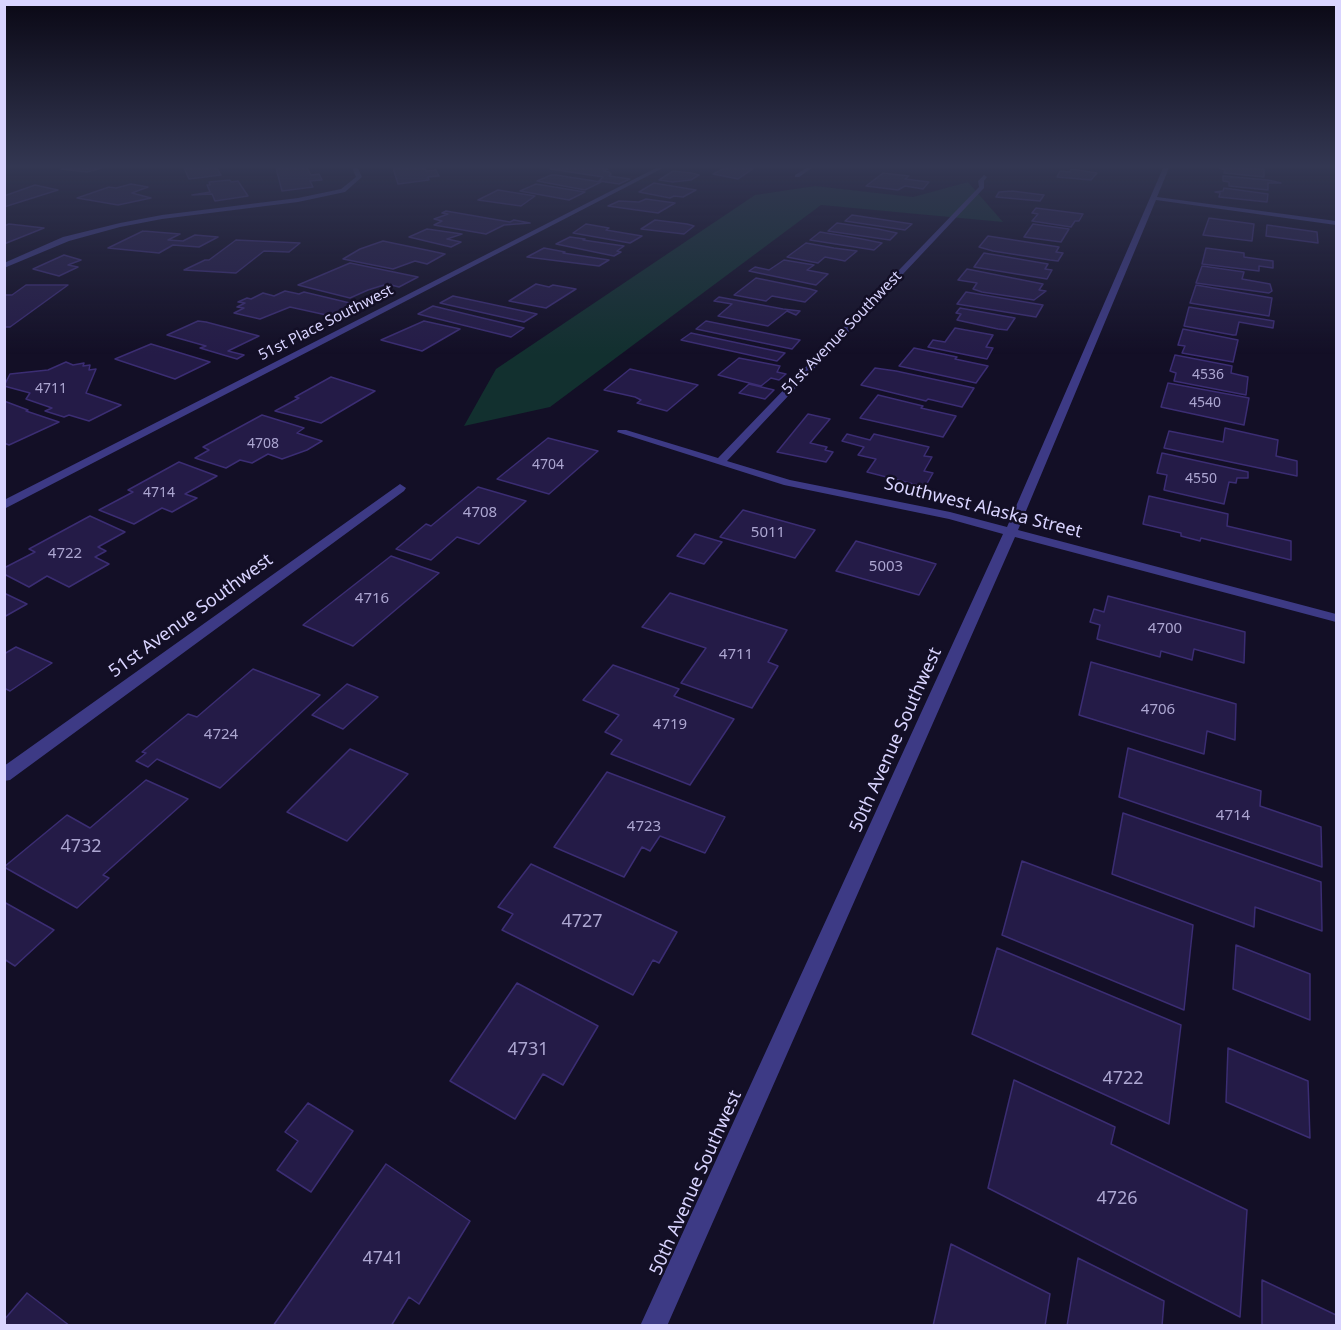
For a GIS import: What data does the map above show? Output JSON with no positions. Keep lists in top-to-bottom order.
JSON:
{
  "streets": {
    "street": [
      "51st Place Southwest",
      "51st Avenue Southwest",
      "Southwest Alaska Street",
      "50th Avenue Southwest"
    ]
  },
  "crossings": [
    ["51st Avenue Southwest", "Southwest Alaska Street"],
    ["Southwest Alaska Street", "50th Avenue Southwest"]
  ],
  "house_numbers": [
    "4536",
    "4711",
    "4540",
    "4708",
    "4704",
    "4550",
    "4714",
    "4708",
    "5011",
    "4722",
    "5003",
    "4716",
    "4700",
    "4711",
    "4706",
    "4719",
    "4724",
    "4714",
    "4723",
    "4732",
    "4727",
    "4731",
    "4722",
    "4726",
    "4741"
  ]
}
